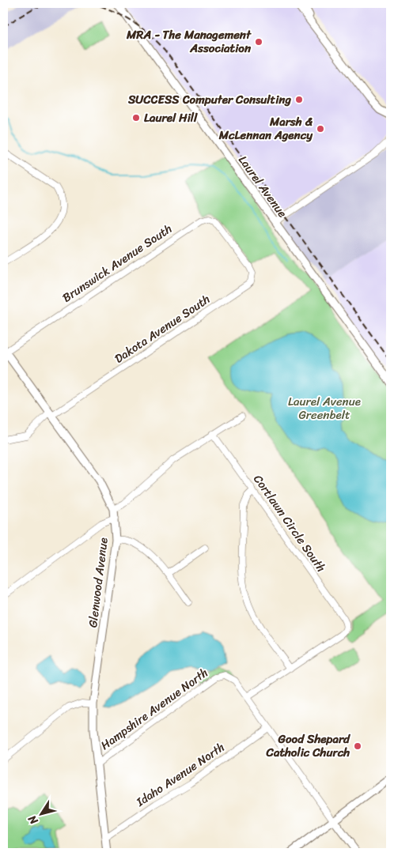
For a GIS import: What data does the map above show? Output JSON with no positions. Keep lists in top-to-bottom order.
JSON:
{
  "streets": {
    "street": [
      "Laurel Avenue",
      "Brunswick Avenue South",
      "Dakota Avenue South",
      "Cortlawn Circle South",
      "Glenwood Avenue",
      "Hampshire Avenue North",
      "Idaho Avenue North"
    ]
  },
  "crossings": [
    ["Brunswick Avenue South", "Dakota Avenue South"],
    ["Brunswick Avenue South", "Glenwood Avenue"],
    ["Dakota Avenue South", "Glenwood Avenue"],
    ["Glenwood Avenue", "Hampshire Avenue North"],
    ["Glenwood Avenue", "Idaho Avenue North"]
  ],
  "parks": ["Laurel Avenue Greenbelt"],
  "places": [
    "MRA - The Management Association",
    "SUCCESS Computer Consulting",
    "Laurel Hill",
    "Marsh & McLennan Agency",
    "Good Shepard Catholic Church"
  ],
  "north": "bottom left"
}
